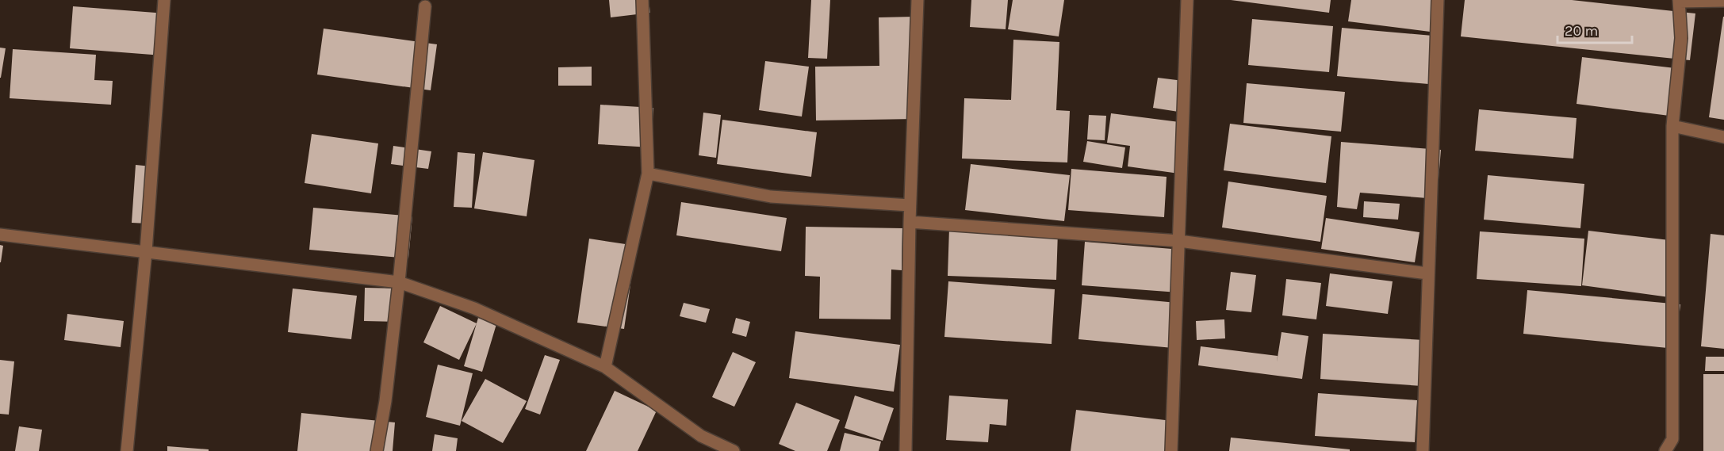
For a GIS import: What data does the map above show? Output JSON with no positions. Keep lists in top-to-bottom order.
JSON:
{
  "scale_bar": "20 m"
}
